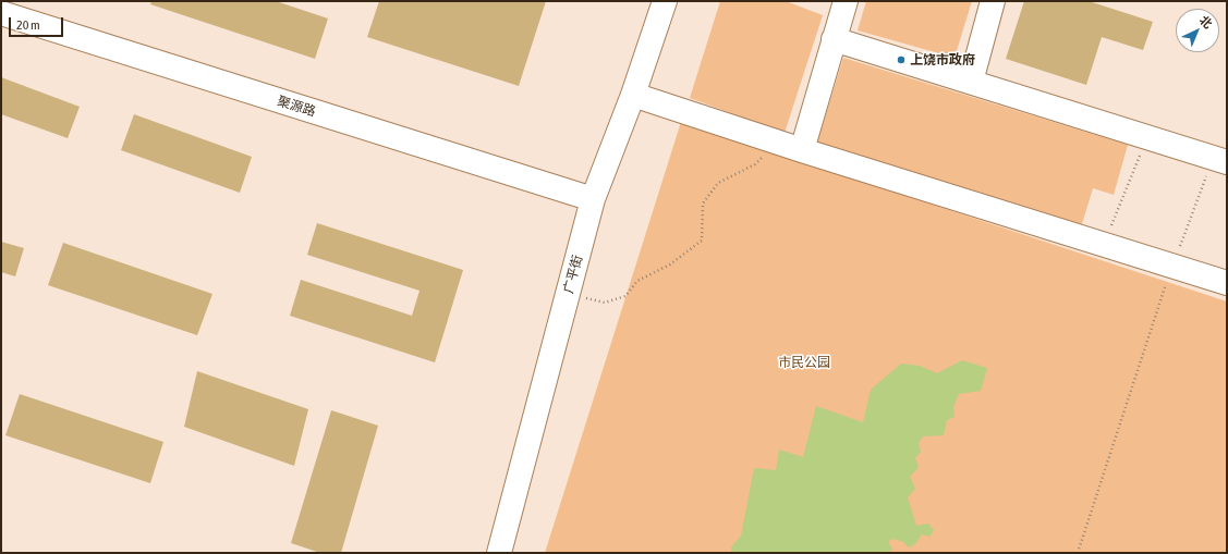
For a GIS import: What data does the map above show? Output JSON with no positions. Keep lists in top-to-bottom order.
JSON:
{
  "streets": {
    "street": ["聚源路", "广平街"]
  },
  "crossings": [
    ["聚源路", "广平街"]
  ],
  "parks": ["市民公园"],
  "places": ["上饶市政府"],
  "scale_bar": "20 m",
  "north": "top right"
}
